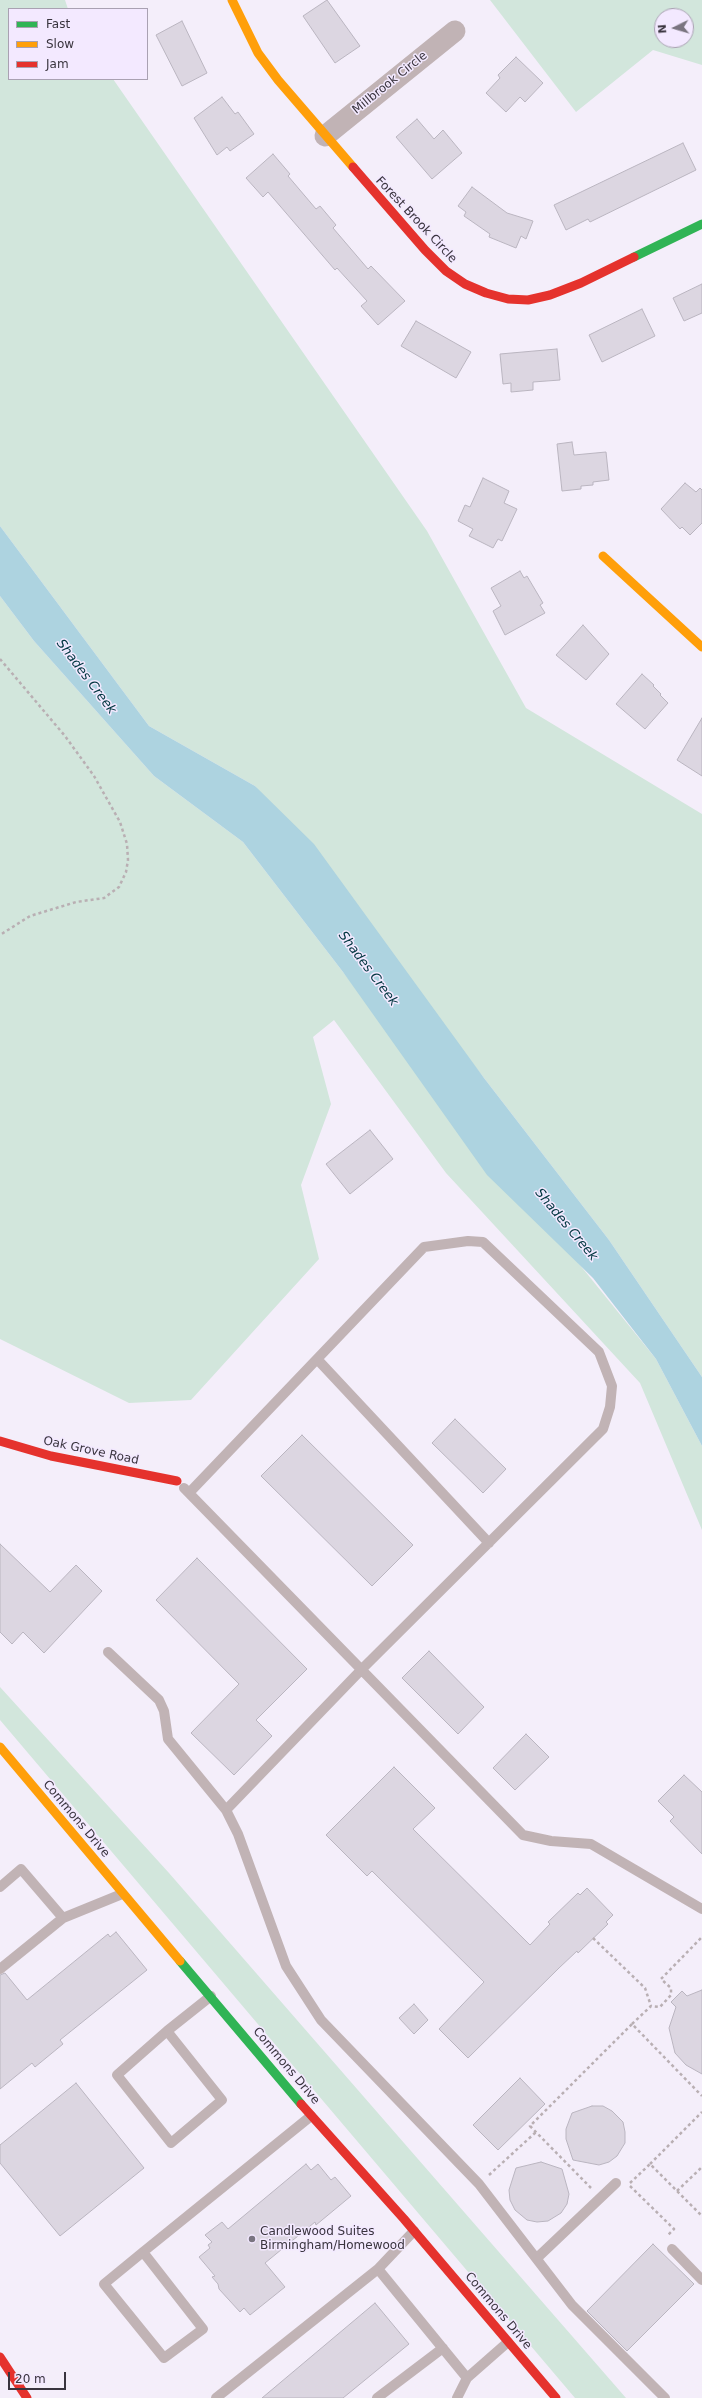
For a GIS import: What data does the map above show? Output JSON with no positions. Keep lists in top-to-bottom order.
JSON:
{
  "streets": {
    "street": [
      "Millbrook Circle",
      "Forest Brook Circle",
      "Oak Grove Road",
      "Commons Drive"
    ]
  },
  "crossings": [
    ["Millbrook Circle", "Forest Brook Circle"]
  ],
  "water": ["Shades Creek"],
  "places": ["Candlewood Suites Birmingham/Homewood"],
  "legend": ["Fast", "Slow", "Jam"],
  "scale_bar": "20 m",
  "north": "left"
}
